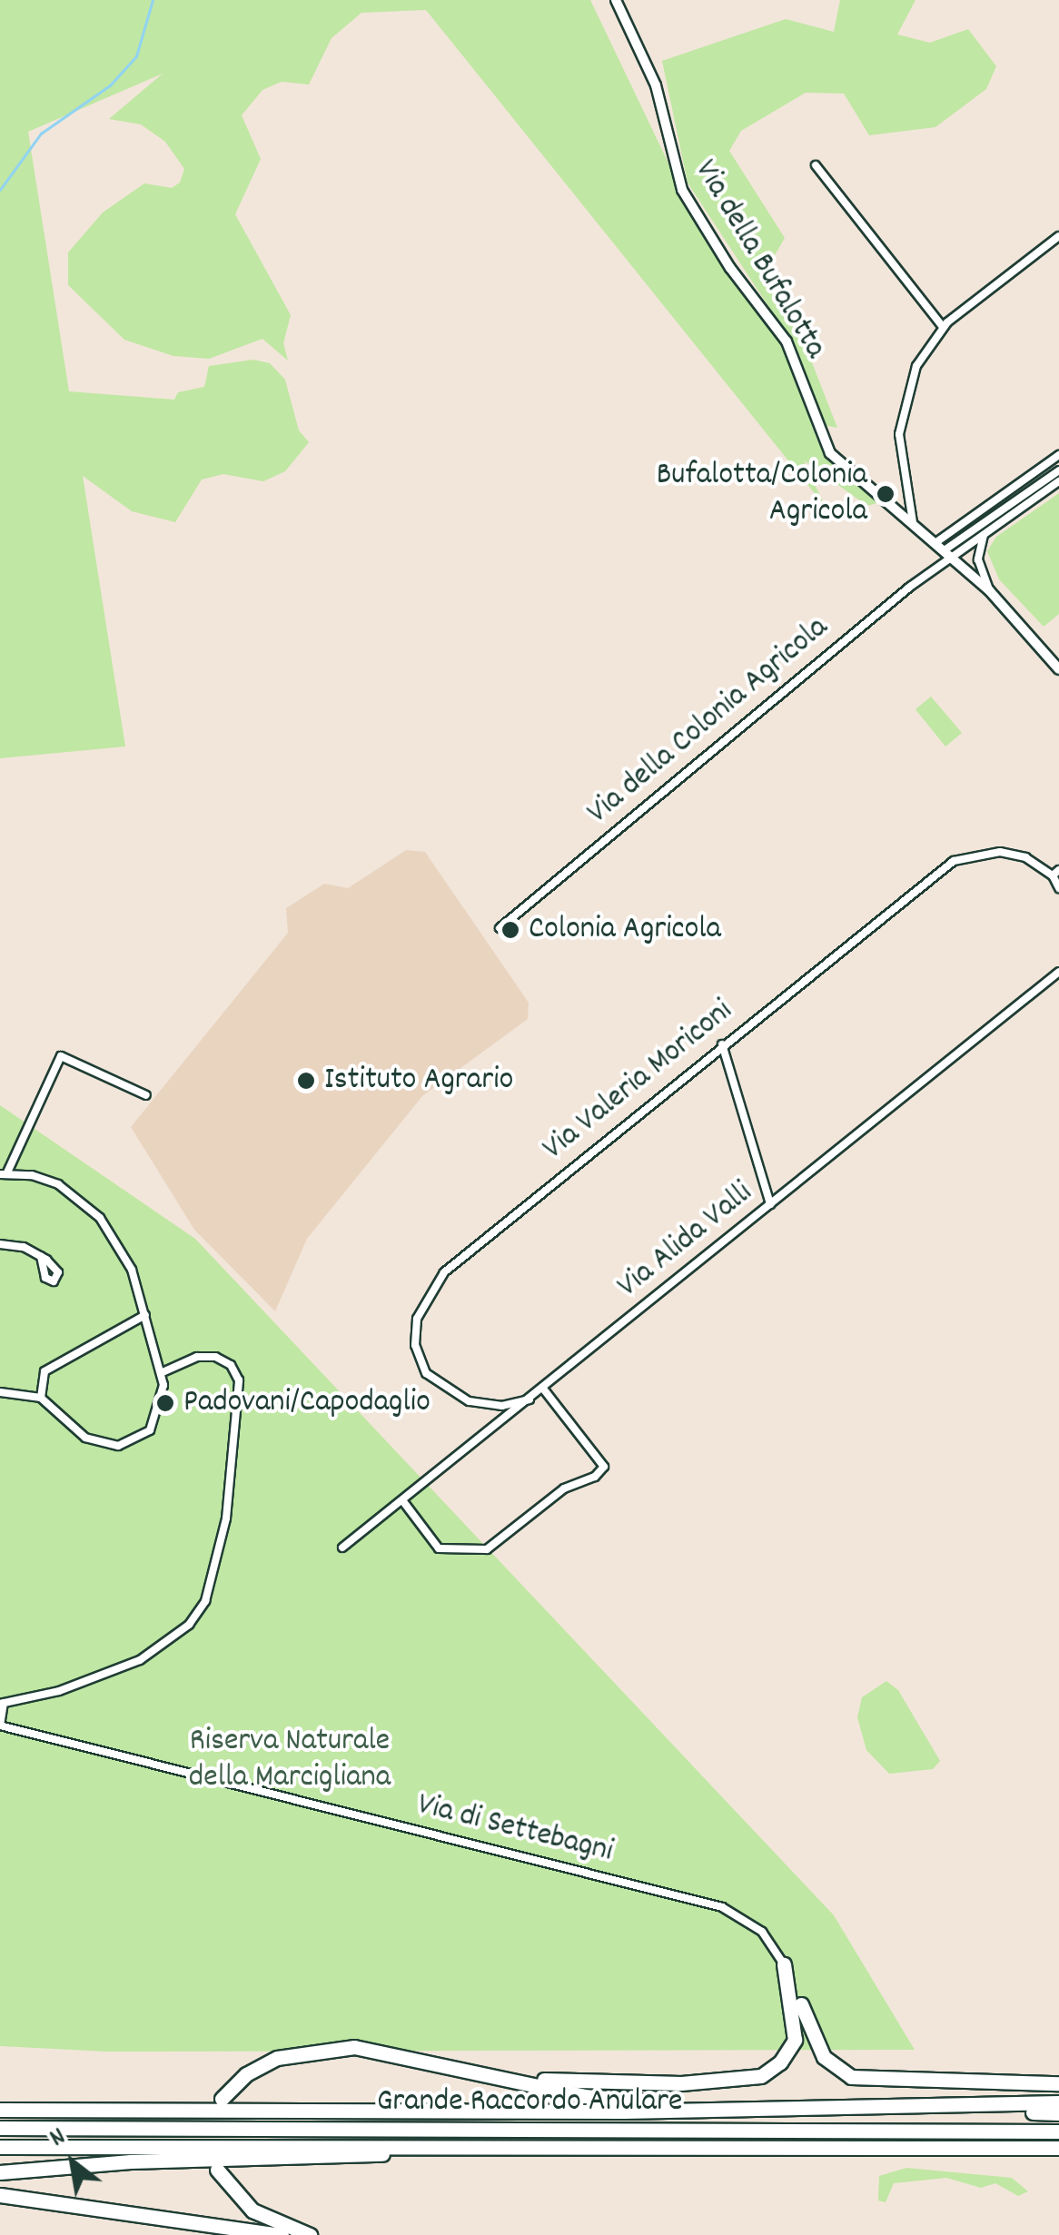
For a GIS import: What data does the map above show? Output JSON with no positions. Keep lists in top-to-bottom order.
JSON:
{
  "streets": {
    "highway": ["Grande Raccordo Anulare"],
    "street": [
      "Via della Bufalotta",
      "Via della Colonia Agricola",
      "Via Valeria Moriconi",
      "Via Alida Valli",
      "Via di Settebagni"
    ]
  },
  "crossings": [
    ["Via della Bufalotta", "Via della Colonia Agricola"],
    ["Via Valeria Moriconi", "Via Alida Valli"]
  ],
  "parks": ["Riserva Naturale della Marcigliana"],
  "places": [
    "Bufalotta/Colonia Agricola",
    "Colonia Agricola",
    "Istituto Agrario",
    "Padovani/Capodaglio"
  ],
  "north": "top left"
}
